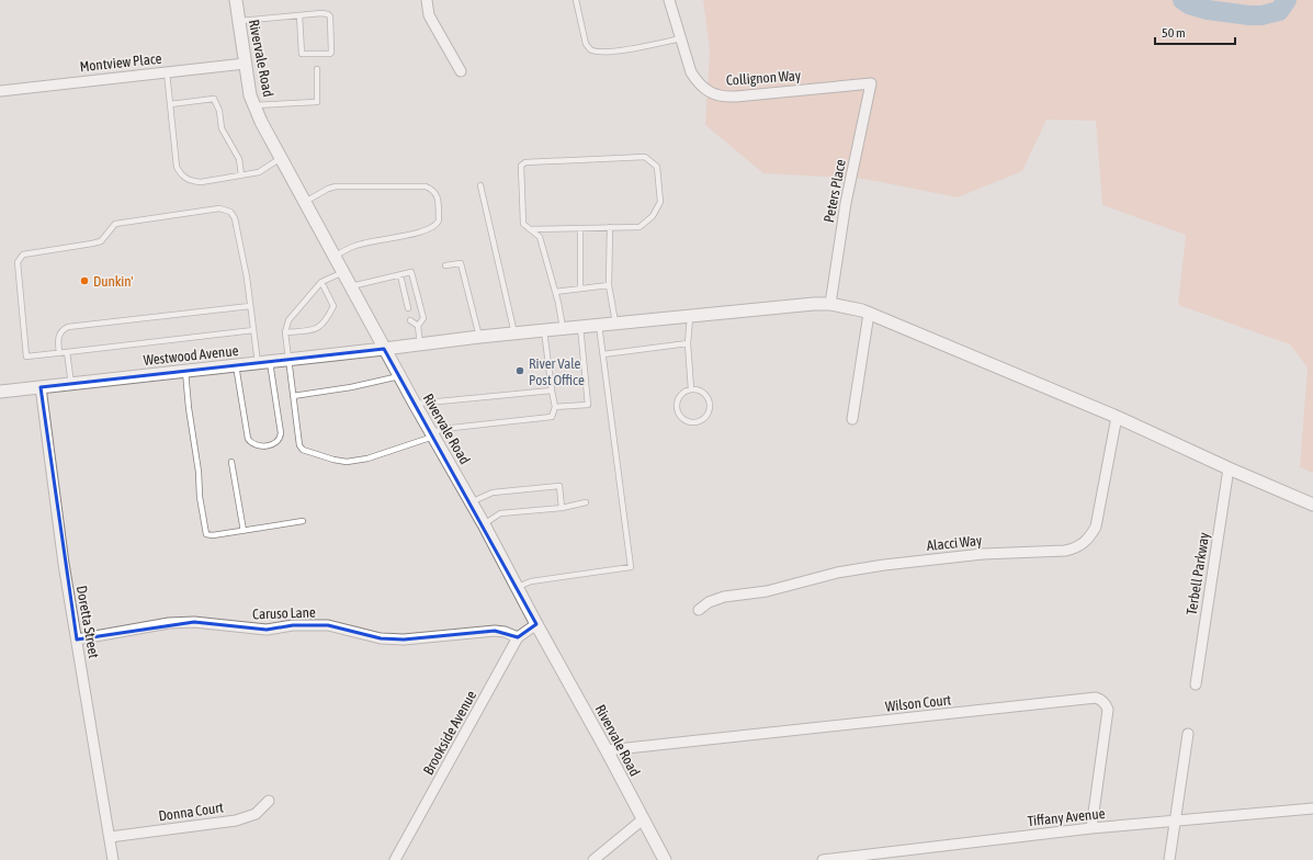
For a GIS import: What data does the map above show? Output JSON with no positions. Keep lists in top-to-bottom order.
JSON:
{
  "streets": {
    "street": [
      "Rivervale Road",
      "Montview Place",
      "Collignon Way",
      "Peters Place",
      "Westwood Avenue",
      "Alacci Way",
      "Terbell Parkway",
      "Caruso Lane",
      "Doretta Street",
      "Wilson Court",
      "Brookside Avenue",
      "Donna Court",
      "Tiffany Avenue"
    ]
  },
  "crossings": [
    ["Rivervale Road", "Montview Place"],
    ["Rivervale Road", "Westwood Avenue"],
    ["Rivervale Road", "Wilson Court"],
    ["Rivervale Road", "Brookside Avenue"],
    ["Collignon Way", "Peters Place"],
    ["Peters Place", "Westwood Avenue"],
    ["Westwood Avenue", "Alacci Way"],
    ["Westwood Avenue", "Terbell Parkway"],
    ["Westwood Avenue", "Doretta Street"],
    ["Caruso Lane", "Doretta Street"],
    ["Caruso Lane", "Brookside Avenue"],
    ["Doretta Street", "Donna Court"],
    ["Wilson Court", "Tiffany Avenue"]
  ],
  "places": ["Dunkin'", "River Vale Post Office"],
  "scale_bar": "50 m"
}
